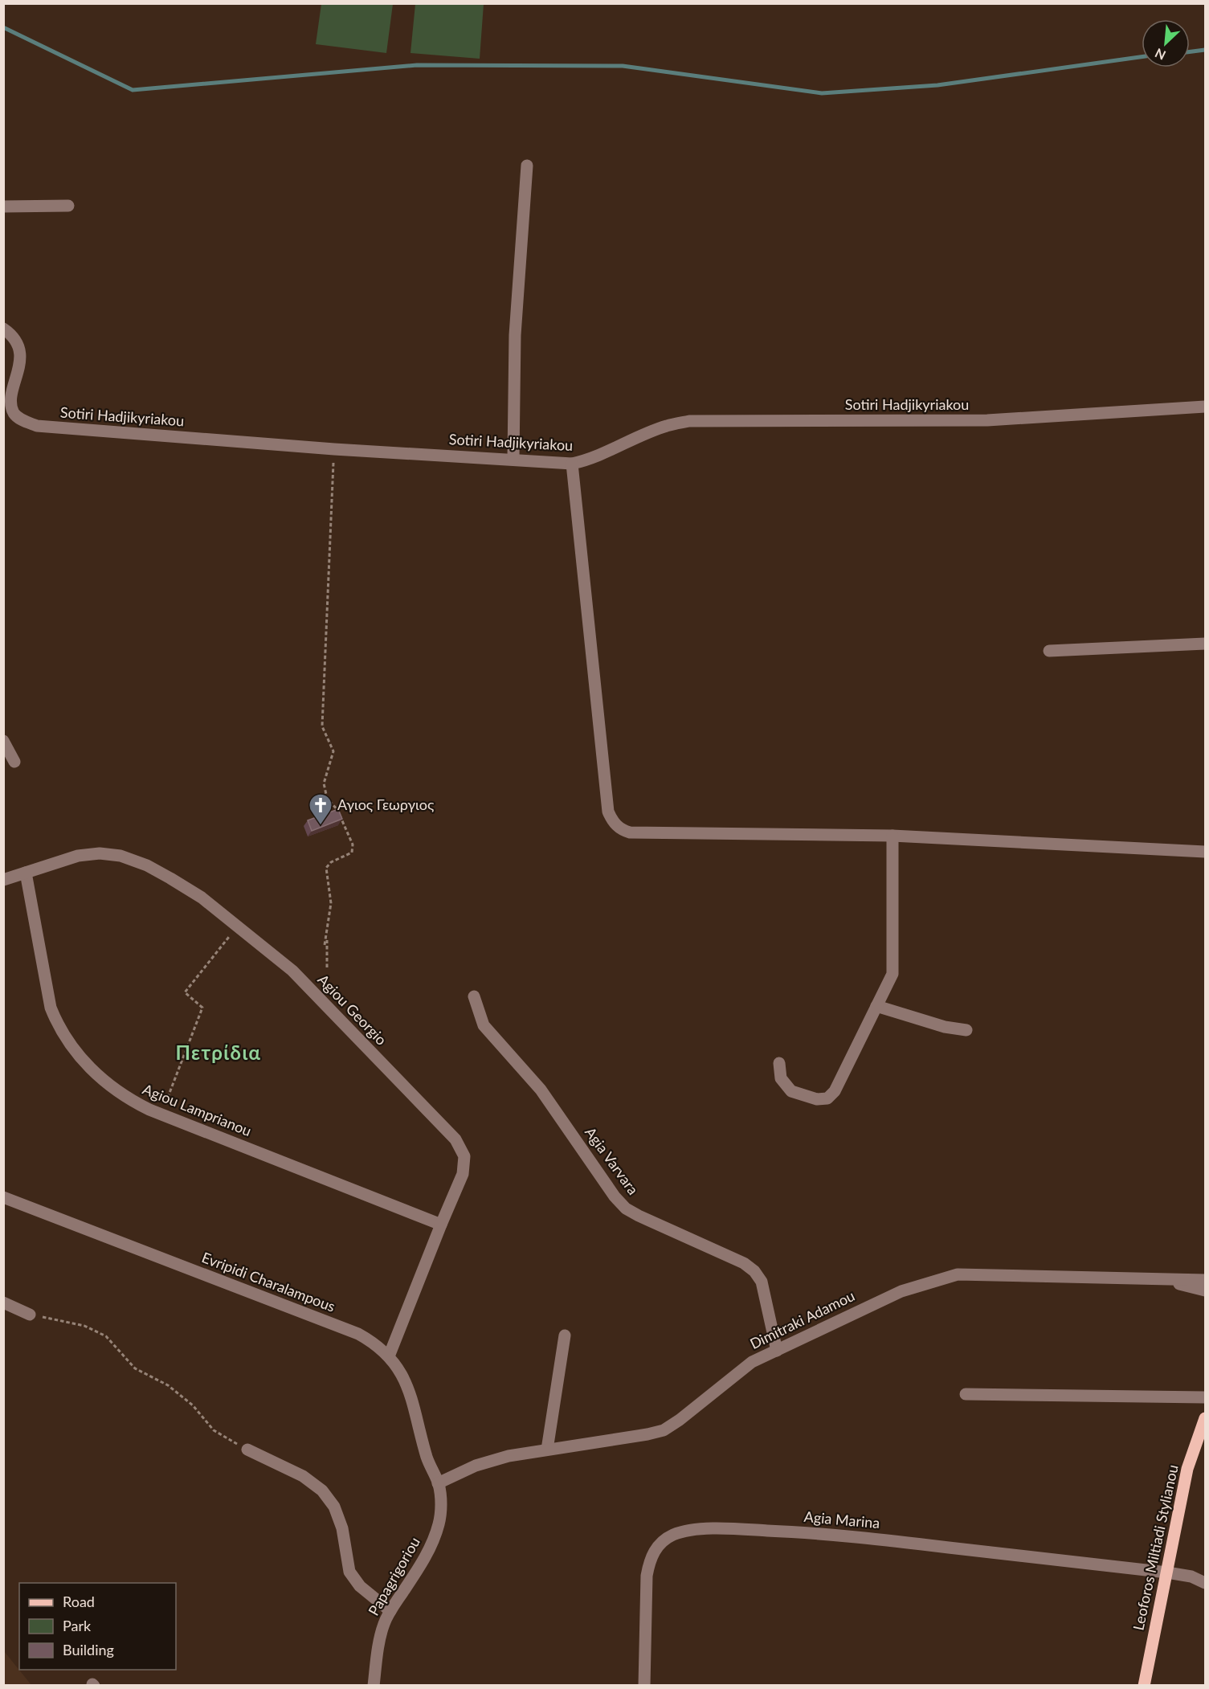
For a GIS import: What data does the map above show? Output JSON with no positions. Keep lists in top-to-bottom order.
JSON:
{
  "streets": {
    "main road": ["Leoforos Miltiadi Stylianou"],
    "street": [
      "Sotiri Hadjikyriakou",
      "Agiou Georgio",
      "Agiou Lamprianou",
      "Agia Varvara",
      "Evripidi Charalampous",
      "Dimitraki Adamou",
      "Agia Marina",
      "Papagrigoriou"
    ]
  },
  "crossings": [
    ["Agiou Georgio", "Agiou Lamprianou"],
    ["Agiou Georgio", "Evripidi Charalampous"],
    ["Agia Varvara", "Dimitraki Adamou"],
    ["Evripidi Charalampous", "Dimitraki Adamou"],
    ["Evripidi Charalampous", "Papagrigoriou"],
    ["Dimitraki Adamou", "Papagrigoriou"],
    ["Agia Marina", "Leoforos Miltiadi Stylianou"]
  ],
  "districts": ["Πετρίδια"],
  "places": {
    "church": ["Αγιος Γεωργιος"]
  },
  "legend": ["Road", "Park", "Building"],
  "north": "bottom left"
}
